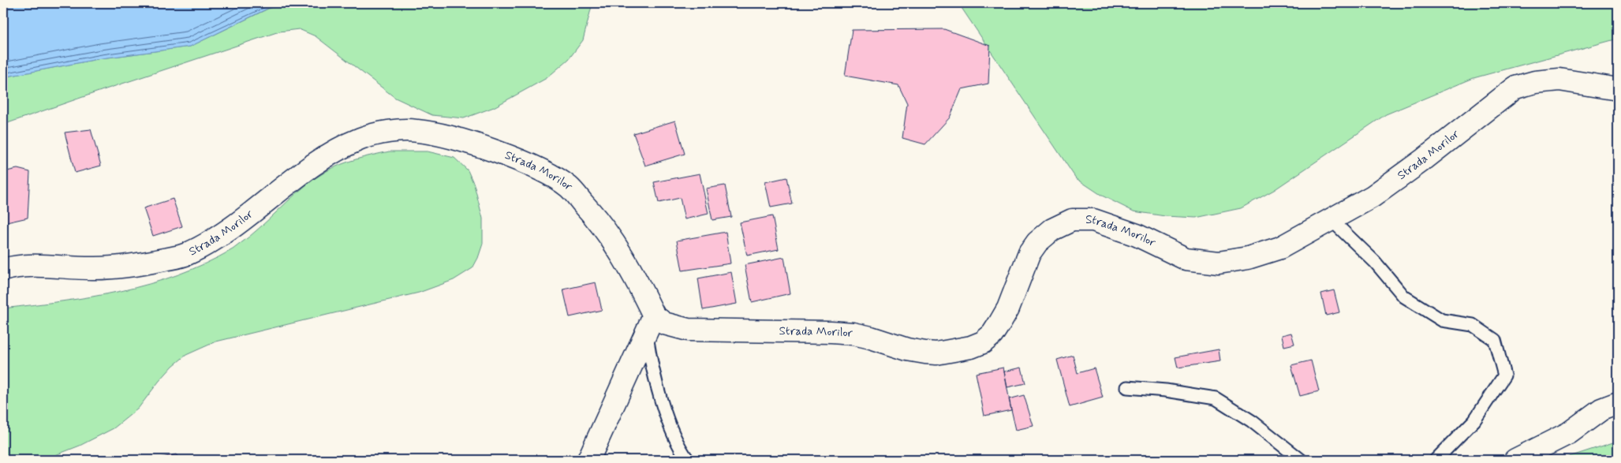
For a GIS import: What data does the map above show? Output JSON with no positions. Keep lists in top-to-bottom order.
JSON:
{
  "streets": {
    "street": ["Strada Morilor"]
  }
}
